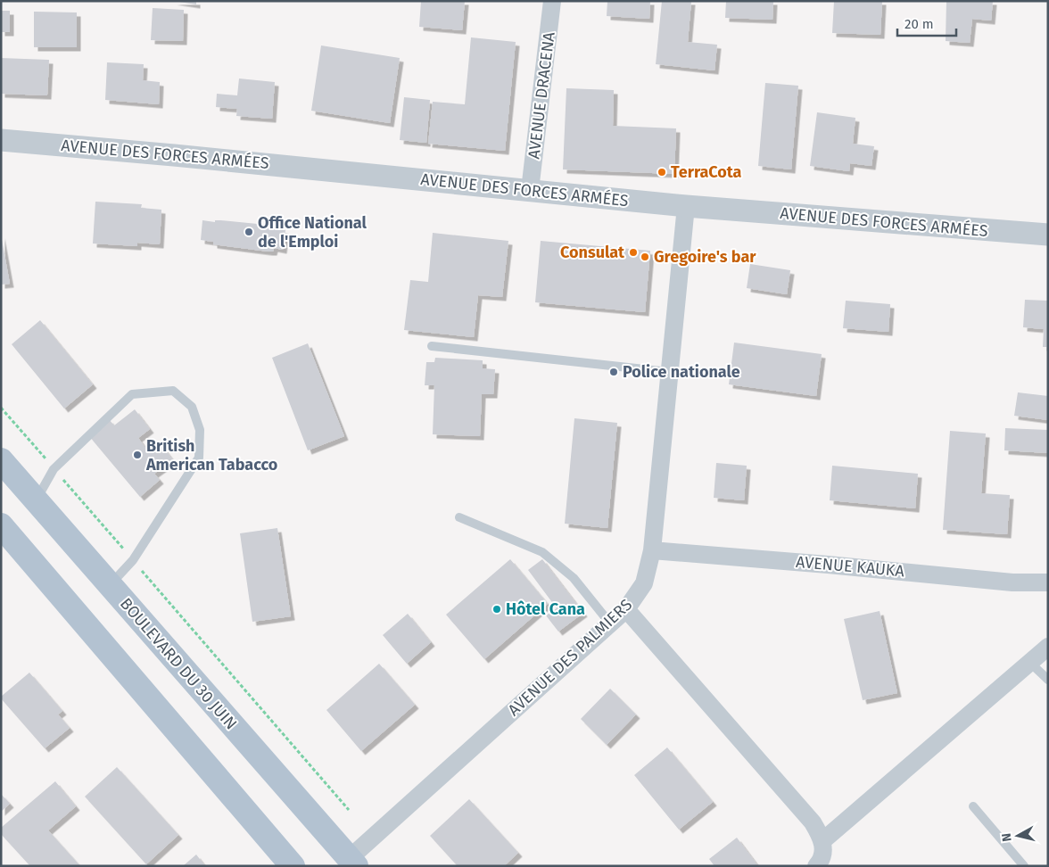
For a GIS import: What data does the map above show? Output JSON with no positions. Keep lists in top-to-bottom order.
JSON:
{
  "streets": {
    "main road": ["BOULEVARD DU 30 JUIN"],
    "street": [
      "AVENUE DRACENA",
      "AVENUE DES FORCES ARMÉES",
      "AVENUE KAUKA",
      "AVENUE DES PALMIERS"
    ]
  },
  "crossings": [
    ["AVENUE DRACENA", "AVENUE DES FORCES ARMÉES"],
    ["AVENUE DES FORCES ARMÉES", "AVENUE DES PALMIERS"],
    ["AVENUE KAUKA", "AVENUE DES PALMIERS"],
    ["AVENUE DES PALMIERS", "BOULEVARD DU 30 JUIN"]
  ],
  "places": [
    "TerraCota",
    "Office National de l'Emploi",
    "Consulat",
    "Gregoire's bar",
    "Police nationale",
    "British American Tabacco",
    "Hôtel Cana"
  ],
  "scale_bar": "20 m",
  "north": "left"
}
